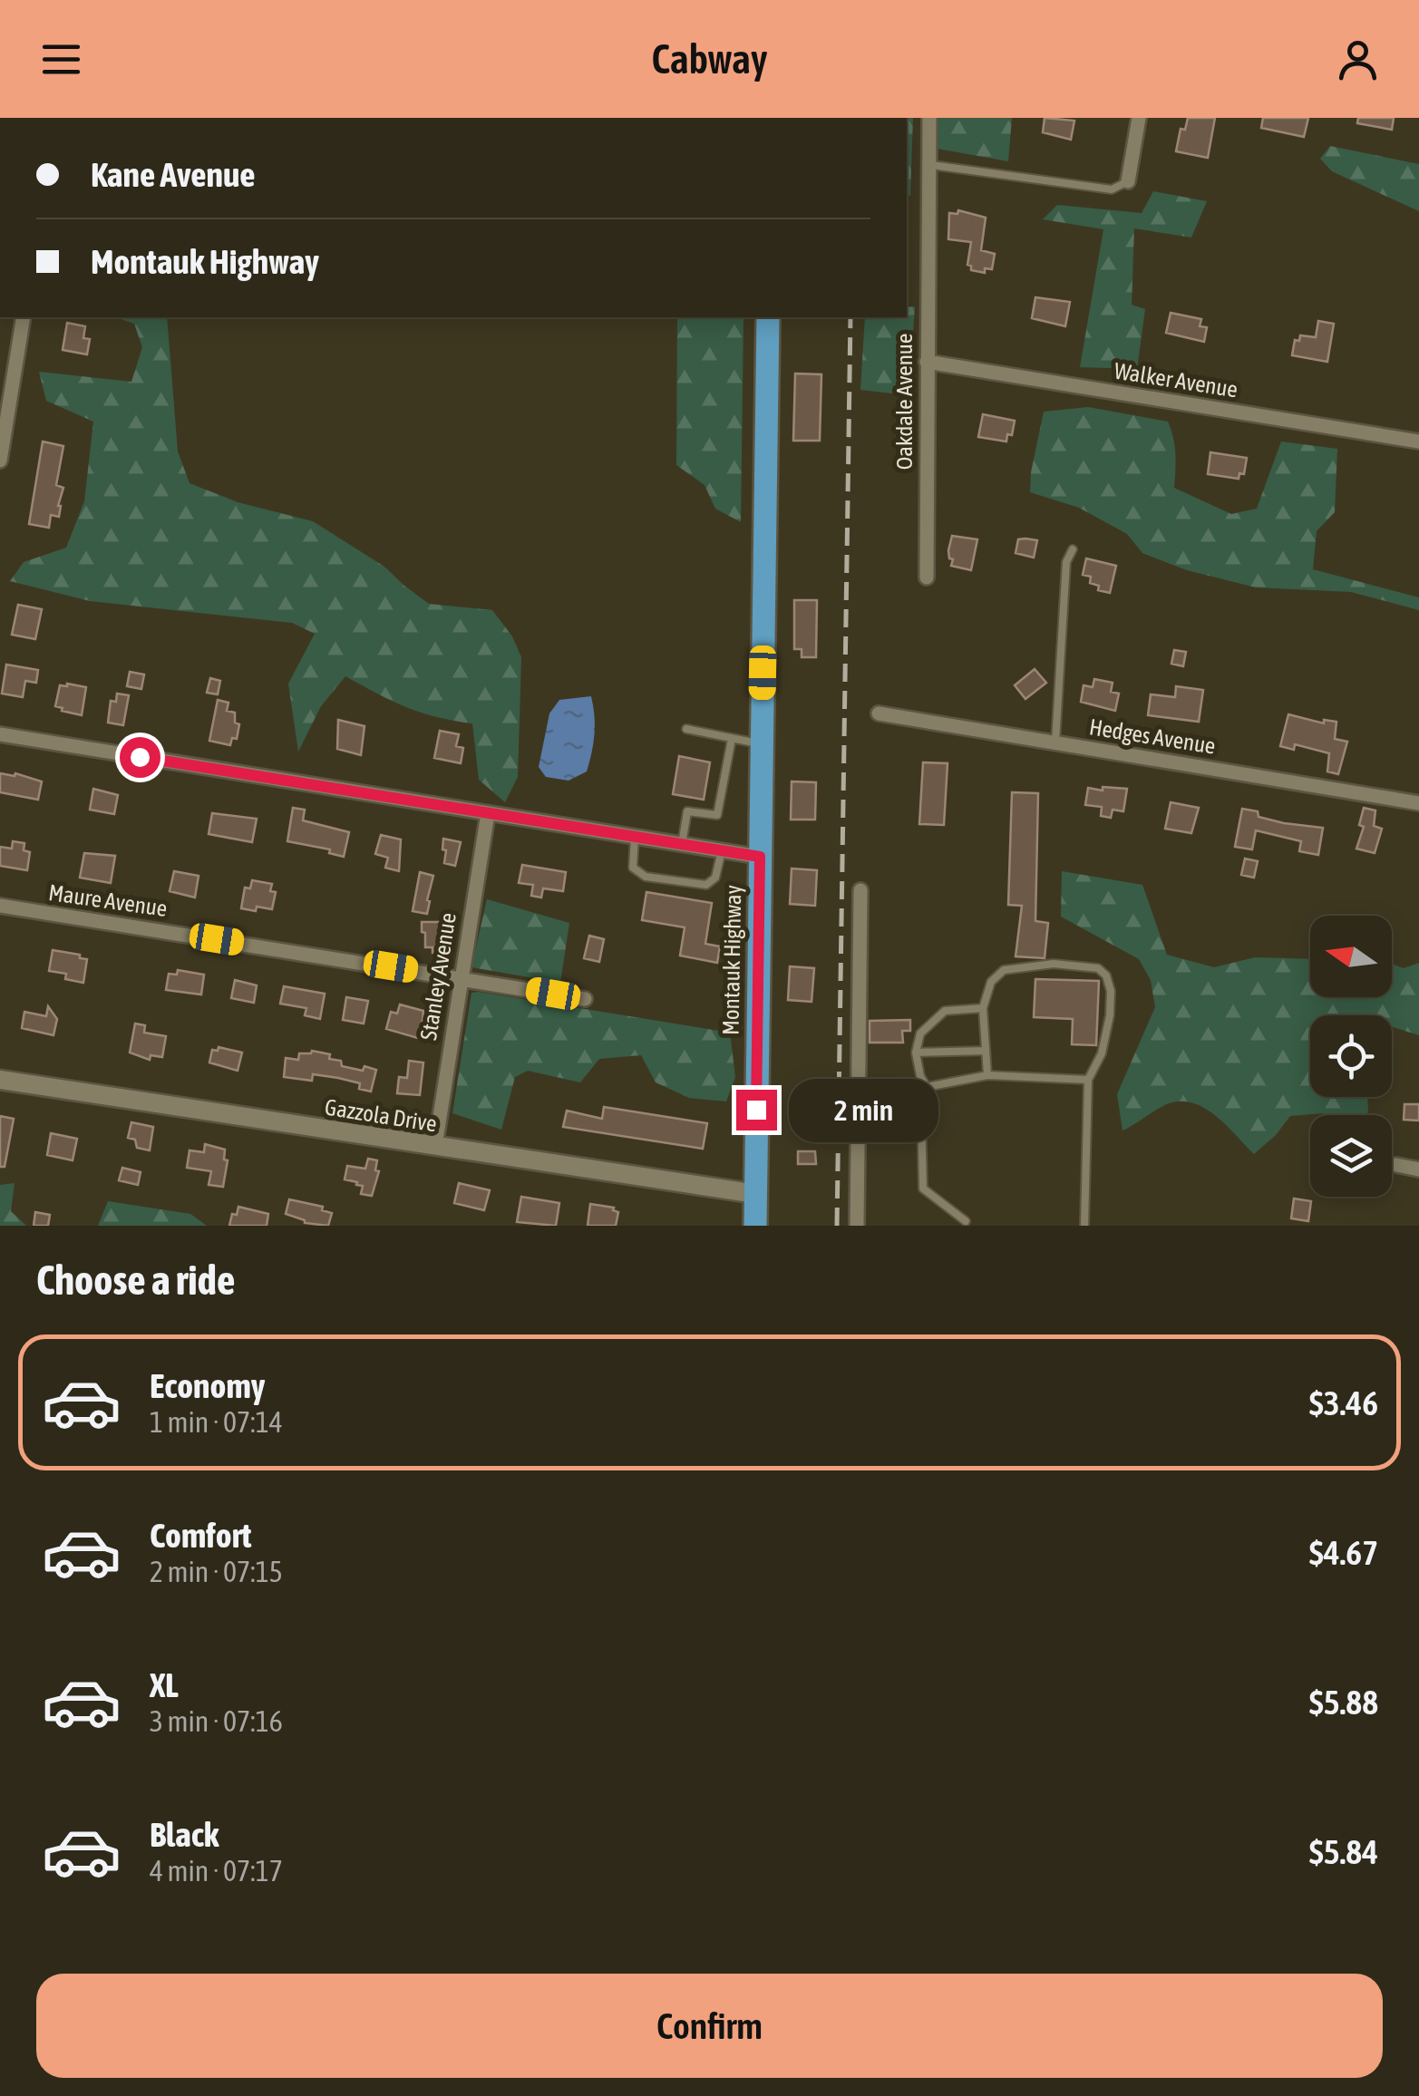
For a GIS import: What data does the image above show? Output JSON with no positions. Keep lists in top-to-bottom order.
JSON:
{
  "streets": {
    "main road": ["Montauk Highway"],
    "street": [
      "Walker Avenue",
      "Oakdale Avenue",
      "Hedges Avenue",
      "Maure Avenue",
      "Stanley Avenue",
      "Gazzola Drive"
    ]
  },
  "crossings": [
    ["Walker Avenue", "Oakdale Avenue"],
    ["Maure Avenue", "Stanley Avenue"],
    ["Montauk Highway", "Gazzola Drive"],
    ["Stanley Avenue", "Gazzola Drive"]
  ],
  "north": "left",
  "page": {
    "header": "Cabway",
    "banner": ["Kane Avenue", "Montauk Highway"],
    "bubble": "2 min",
    "heading": "Choose a ride",
    "list": [
      {
        "name": "Economy",
        "note": "1 min · 07:14",
        "value": "$3.46"
      },
      {
        "name": "Comfort",
        "note": "2 min · 07:15",
        "value": "$4.67"
      },
      {
        "name": "XL",
        "note": "3 min · 07:16",
        "value": "$5.88"
      },
      {
        "name": "Black",
        "note": "4 min · 07:17",
        "value": "$5.84"
      }
    ],
    "buttons": "Confirm"
  }
}
